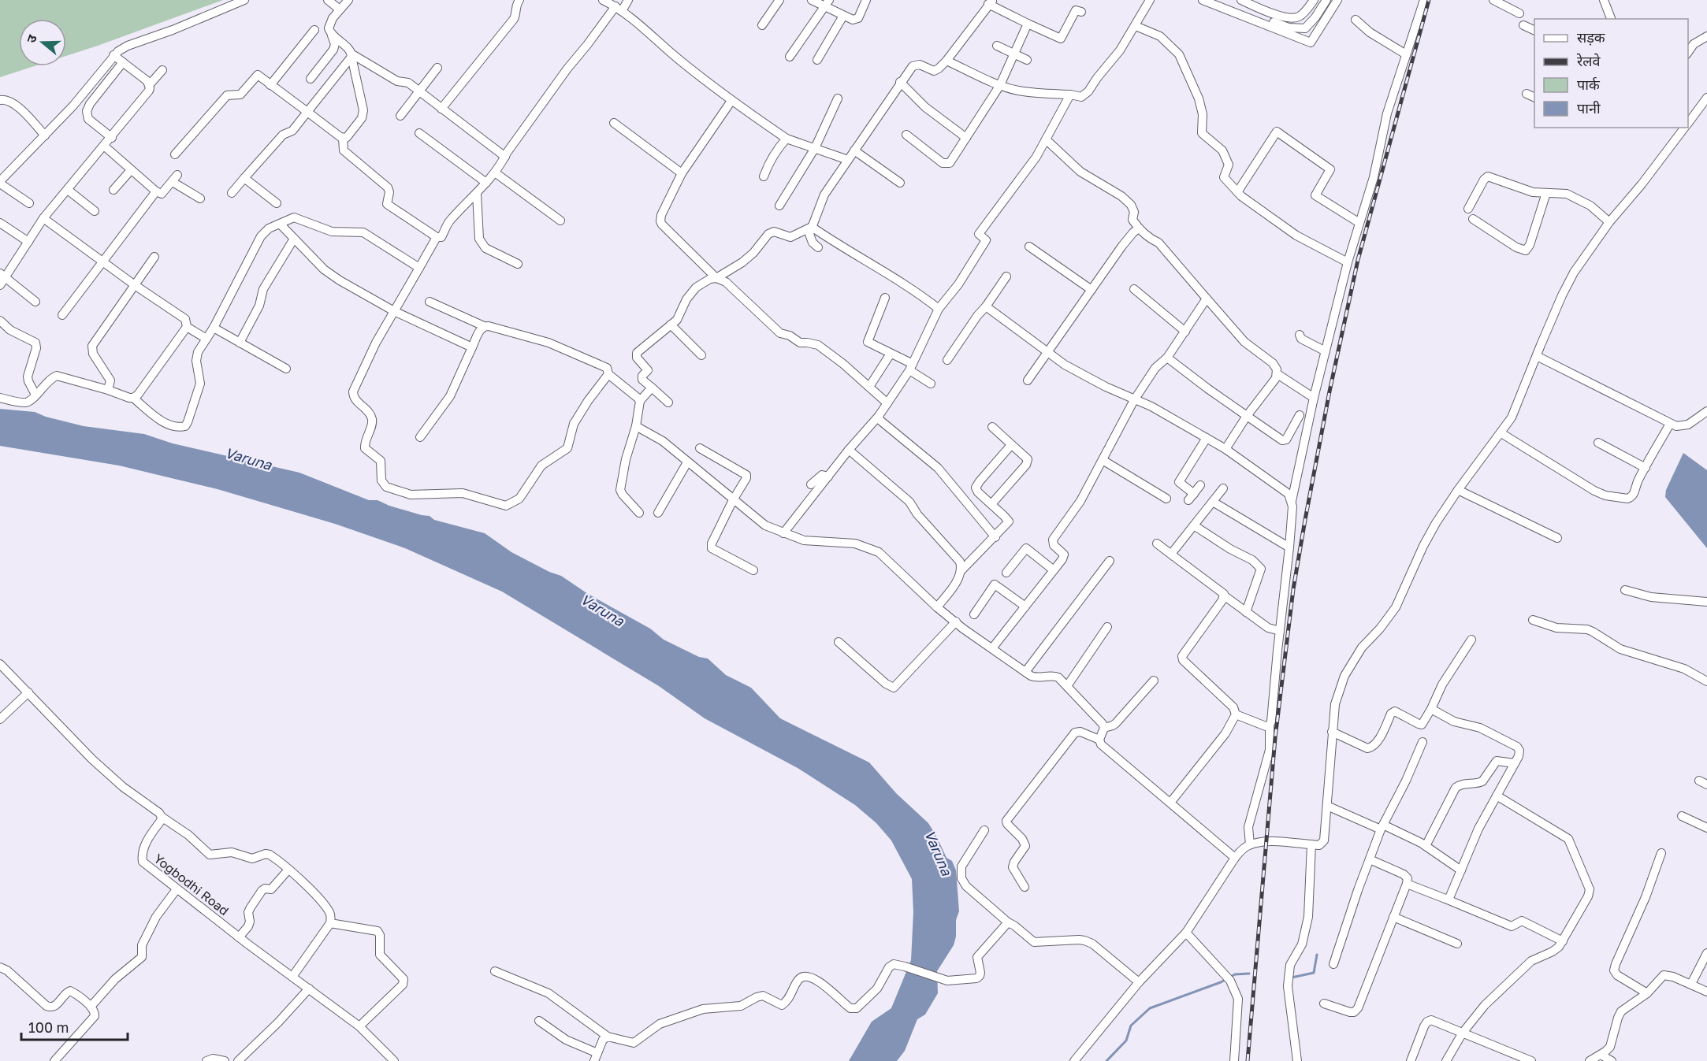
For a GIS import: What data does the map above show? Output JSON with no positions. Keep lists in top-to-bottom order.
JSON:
{
  "streets": {
    "street": ["Yogbodhi Road"]
  },
  "water": ["Varuna"],
  "legend": [
    "सड़क",
    "रेलवे",
    "पार्क",
    "पानी"
  ],
  "scale_bar": "100 m",
  "north": "left"
}
